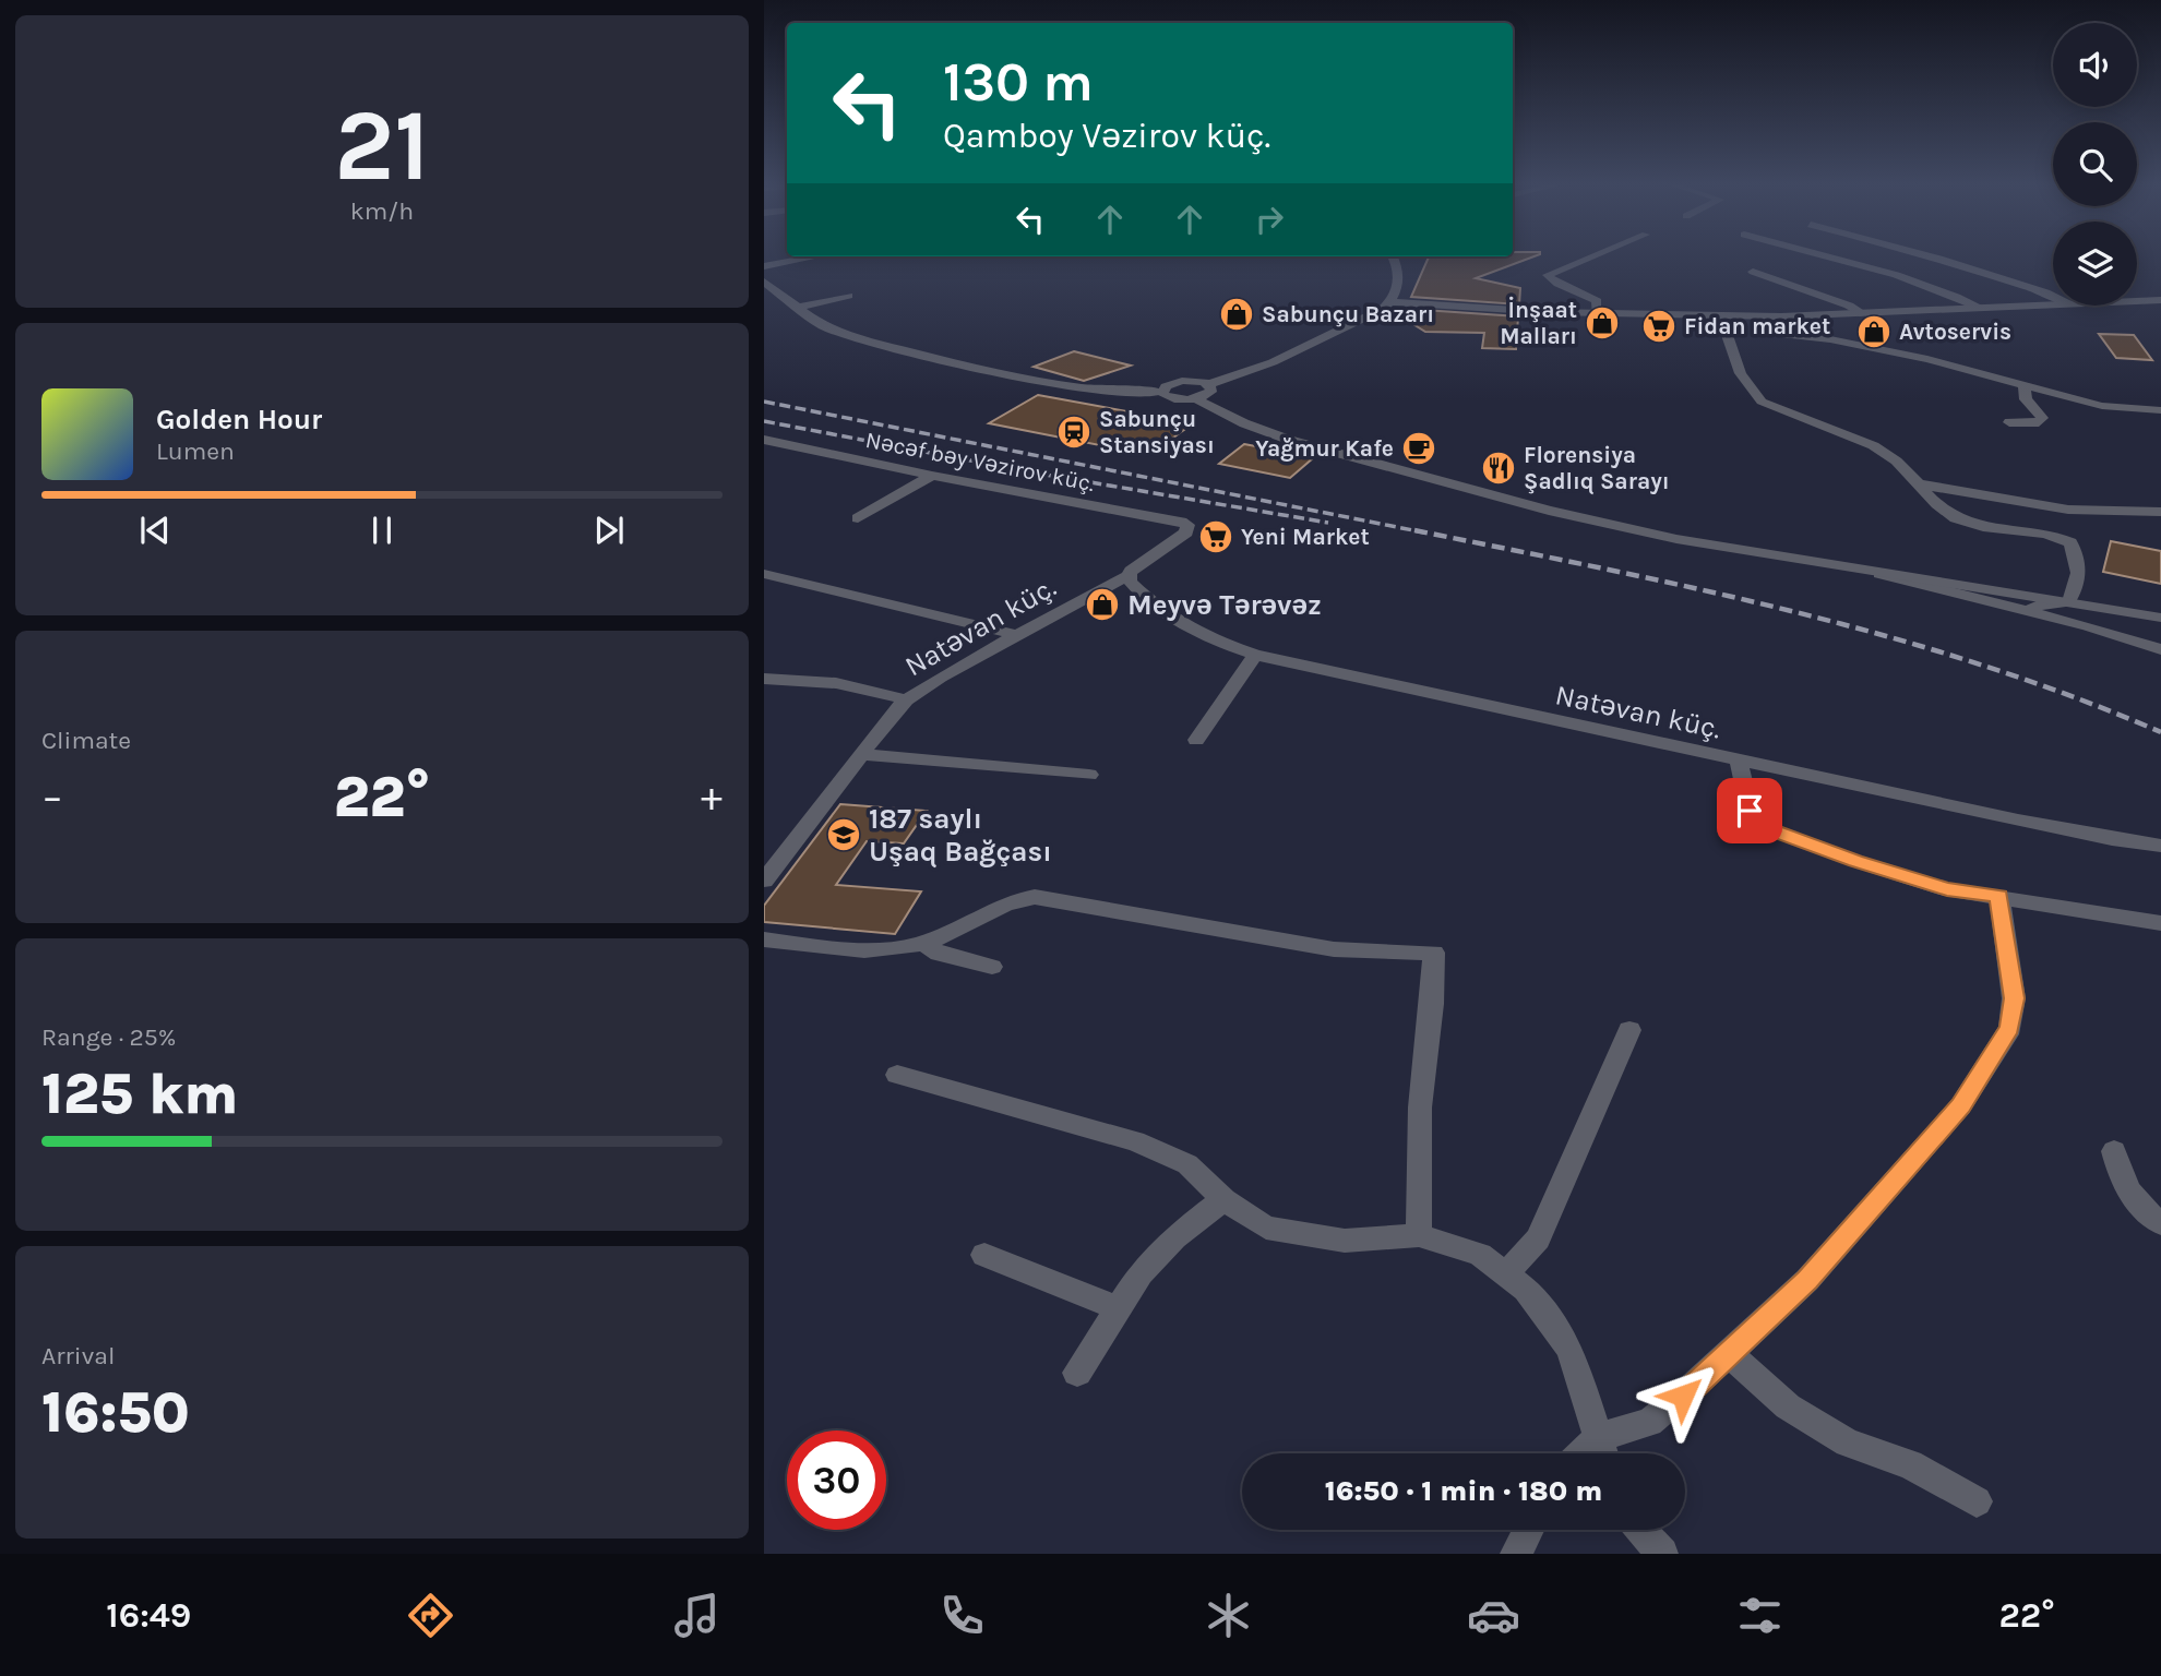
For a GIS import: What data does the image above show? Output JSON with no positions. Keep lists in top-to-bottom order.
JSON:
{
  "streets": {
    "street": ["Nəcəf bəy Vəzirov küç.", "Natəvan küç."]
  },
  "crossings": [
    ["Nəcəf bəy Vəzirov küç.", "Natəvan küç."]
  ],
  "places": {
    "shop": [
      "Sabunçu Bazarı",
      "İnşaat Malları",
      "Avtoservis",
      "Meyvə Tərəvəz"
    ],
    "supermarket": ["Fidan market", "Yeni Market"],
    "station": ["Sabunçu Stansiyası"],
    "cafe": ["Yağmur Kafe"],
    "restaurant": ["Florensiya Şadlıq Sarayı"],
    "school or university": ["187 saylı Uşaq Bağçası"]
  },
  "page": {
    "tile": [
      ["21", "km/h"],
      "Climate",
      ["Range · 25%", "125 km"],
      ["Arrival", "16:50"]
    ],
    "turn": ["130 m", "Qamboy Vəzirov küç."],
    "song": ["Golden Hour", "Lumen"],
    "heat": ["−", "22°", "+"],
    "limit": "30",
    "trip": "16:50 · 1 min · 180 m",
    "tabs": ["16:49", "22°"]
  }
}
